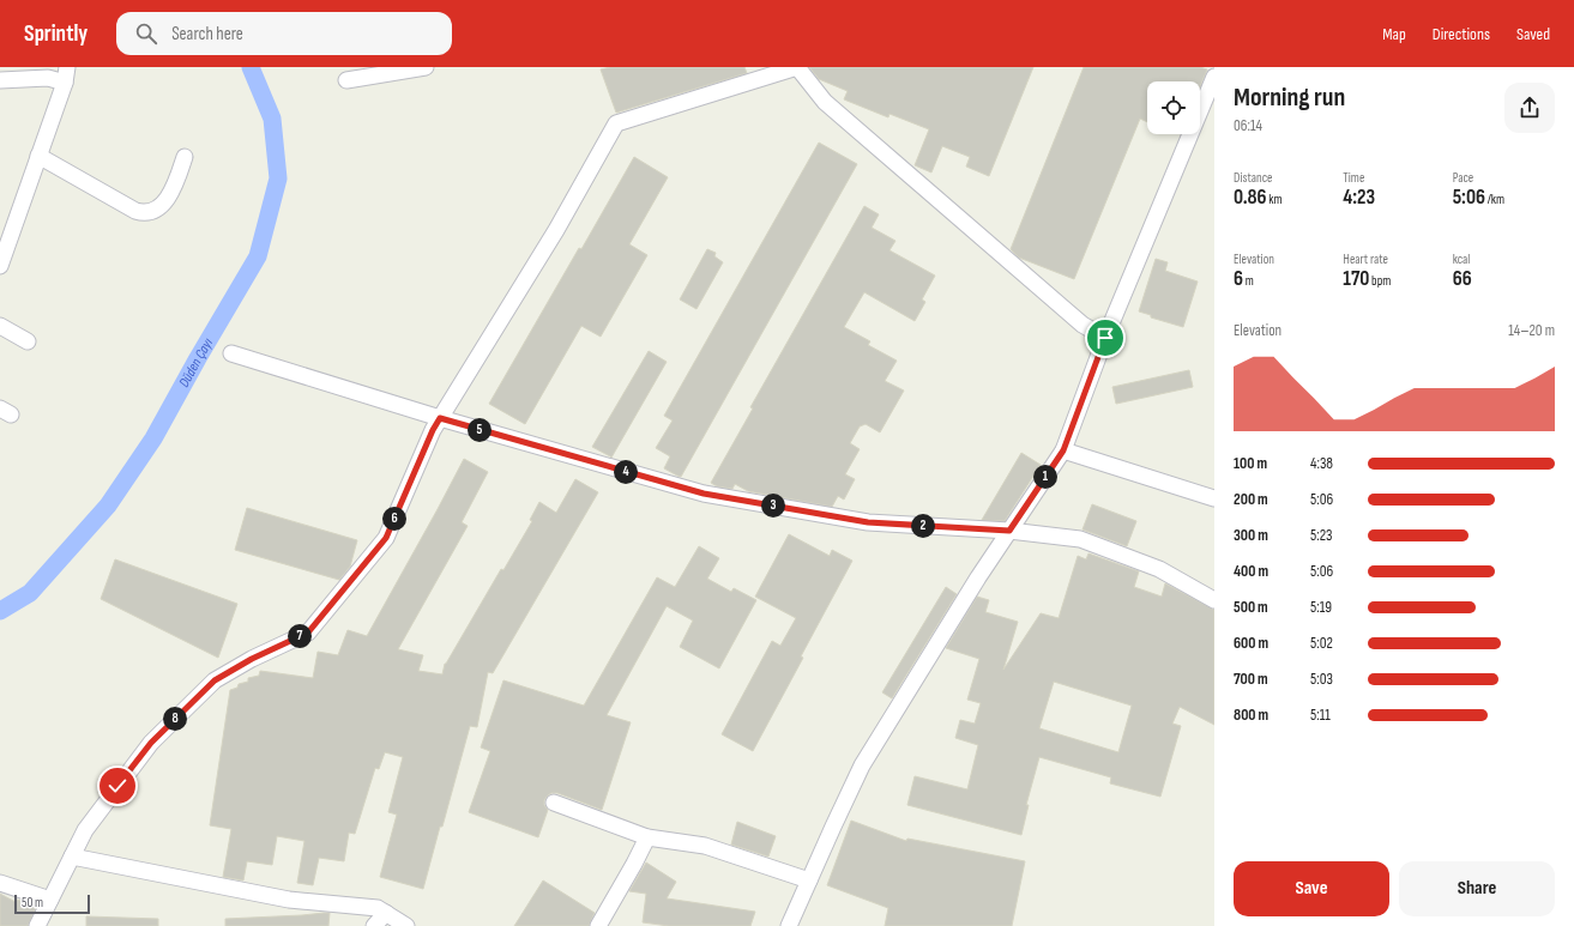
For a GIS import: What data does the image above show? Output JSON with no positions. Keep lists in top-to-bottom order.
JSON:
{
  "water": ["Düden Çayı"],
  "scale_bar": "50 m",
  "page": {
    "header": "Sprintly",
    "search": "Search here",
    "nav": ["Map", "Directions", "Saved"],
    "heading": ["Morning run", "06:14"],
    "stats": [
      ["Distance", "0.86 km"],
      ["Time", "4:23"],
      ["Pace", "5:06 /km"],
      ["Elevation", "6 m"],
      ["Heart rate", "170 bpm"],
      ["kcal", "66"]
    ],
    "chart": ["Elevation", "14–20 m"],
    "pins": [
      "5",
      "4",
      "1",
      "3",
      "6",
      "2",
      "7",
      "8"
    ],
    "list": [
      {
        "name": "100 m",
        "note": "4:38"
      },
      {
        "name": "200 m",
        "note": "5:06"
      },
      {
        "name": "300 m",
        "note": "5:23"
      },
      {
        "name": "400 m",
        "note": "5:06"
      },
      {
        "name": "500 m",
        "note": "5:19"
      },
      {
        "name": "600 m",
        "note": "5:02"
      },
      {
        "name": "700 m",
        "note": "5:03"
      },
      {
        "name": "800 m",
        "note": "5:11"
      }
    ],
    "buttons": ["Save", "Share"],
    "scale": "50 m"
  }
}
